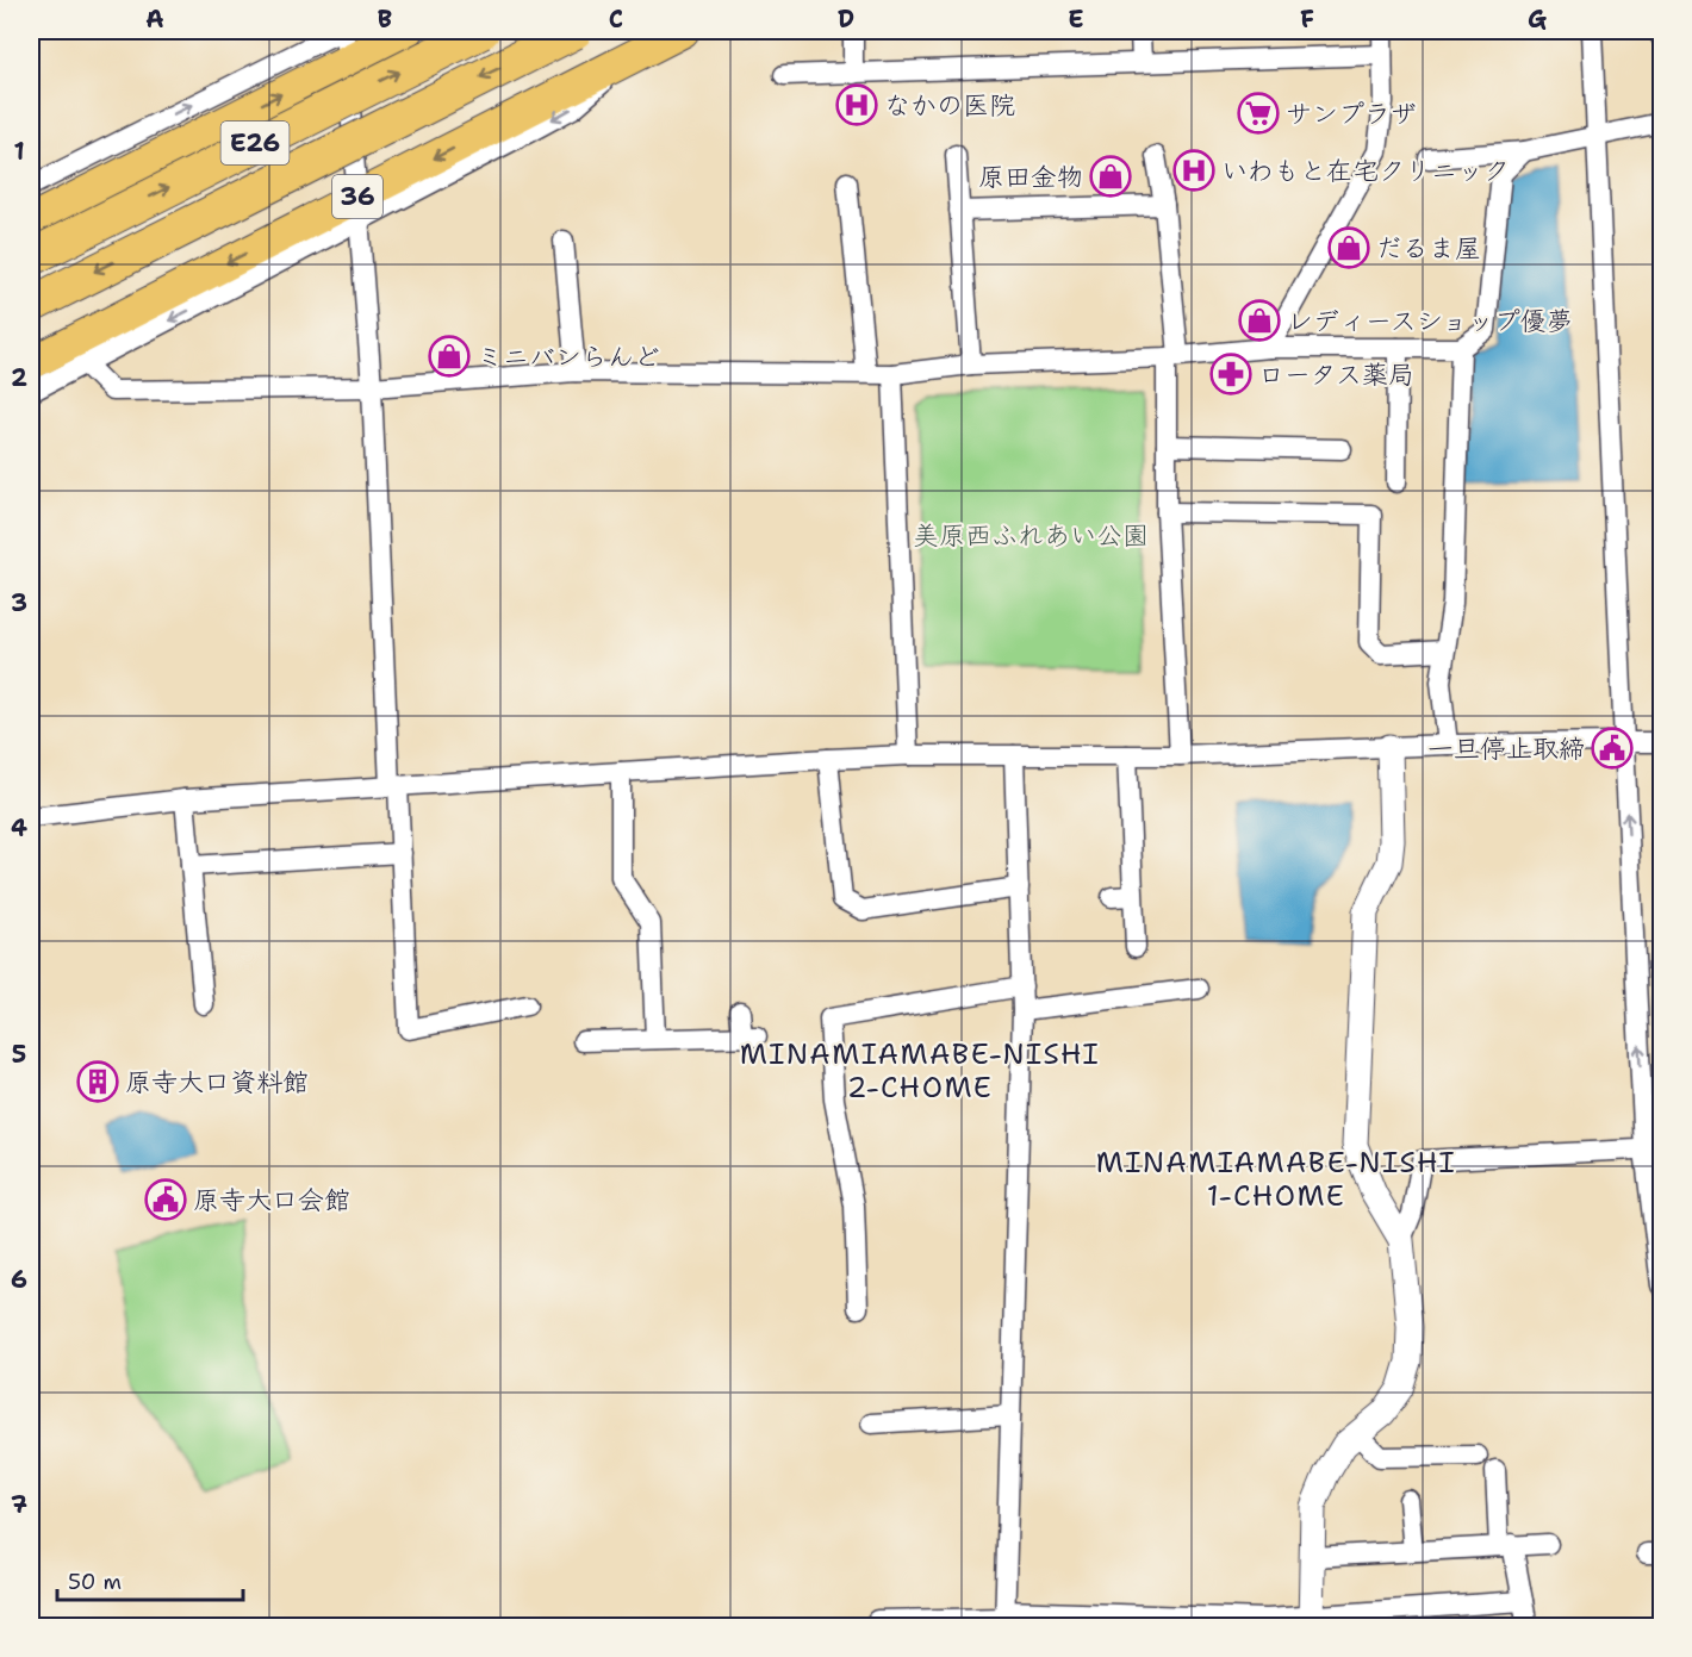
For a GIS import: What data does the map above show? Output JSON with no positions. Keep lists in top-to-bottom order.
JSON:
{
  "streets": {
    "highway": ["E26"],
    "main road": ["36"]
  },
  "districts": ["MINAMIAMABE-NISHI 2-CHOME", "MINAMIAMABE-NISHI 1-CHOME"],
  "parks": ["美原西ふれあい公園"],
  "places": {
    "hospital": ["なかの医院", "いわもと在宅クリニック"],
    "supermarket": ["サンプラザ"],
    "shop": [
      "原田金物",
      "だるま屋",
      "レディースショップ優夢",
      "ミニバンらんど"
    ],
    "pharmacy": ["ロータス薬局"],
    "public building": ["一旦停止取締", "原寺大口会館"],
    "building": ["原寺大口資料館"]
  },
  "scale_bar": "50 m",
  "grid": {
    "columns": [
      "A",
      "B",
      "C",
      "D",
      "E",
      "F",
      "G"
    ],
    "rows": [
      "1",
      "2",
      "3",
      "4",
      "5",
      "6",
      "7"
    ]
  }
}
